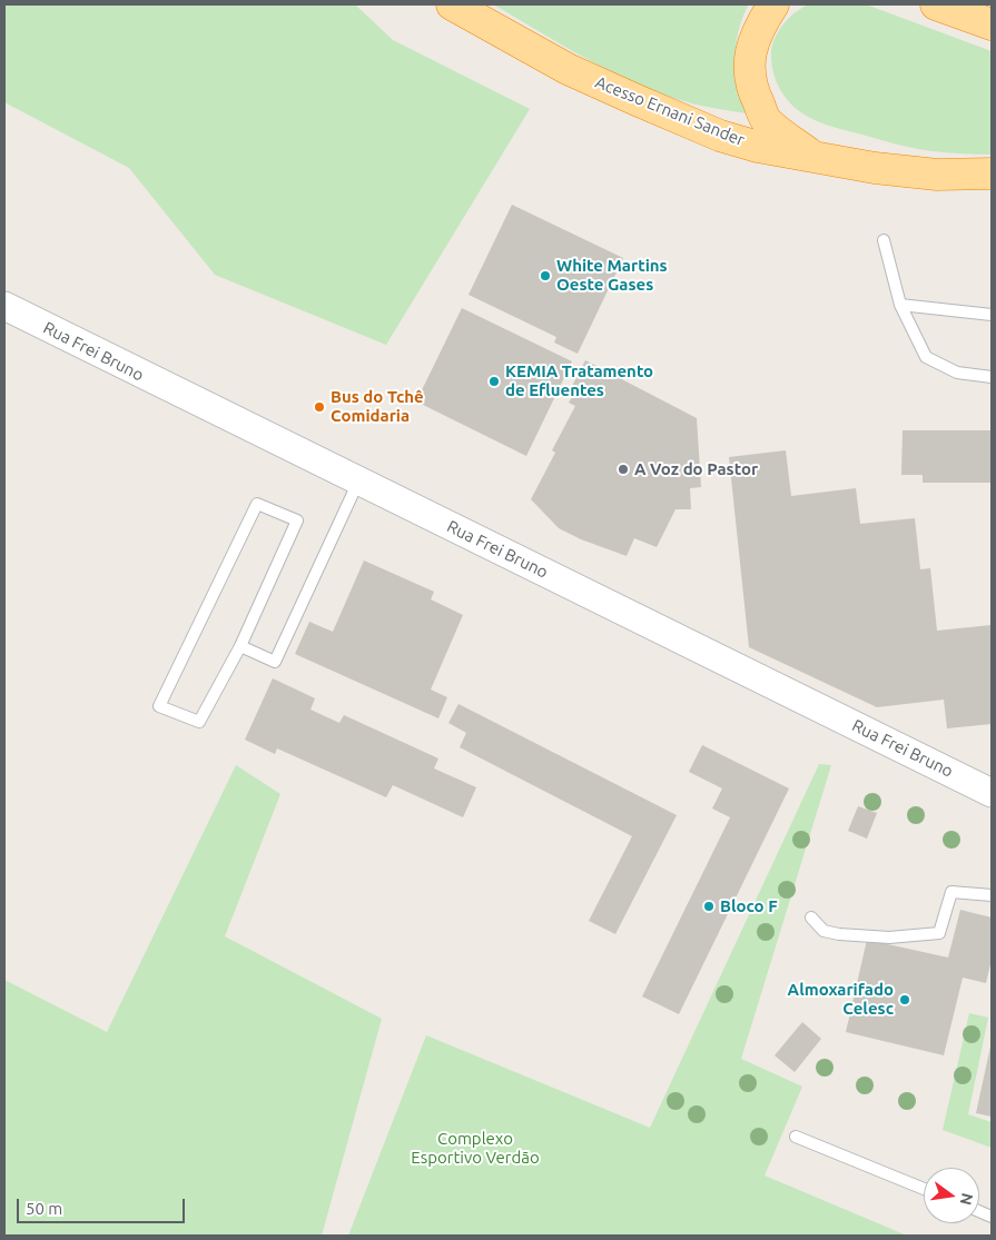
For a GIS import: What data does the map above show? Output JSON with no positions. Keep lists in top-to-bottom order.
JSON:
{
  "streets": {
    "highway": ["Acesso Ernani Sander"],
    "street": ["Rua Frei Bruno"]
  },
  "parks": ["Complexo Esportivo Verdão"],
  "places": [
    "White Martins Oeste Gases",
    "KEMIA Tratamento de Efluentes",
    "Bus do Tchê Comidaria",
    "A Voz do Pastor",
    "Bloco F",
    "Almoxarifado Celesc"
  ],
  "scale_bar": "50 m",
  "north": "right"
}
